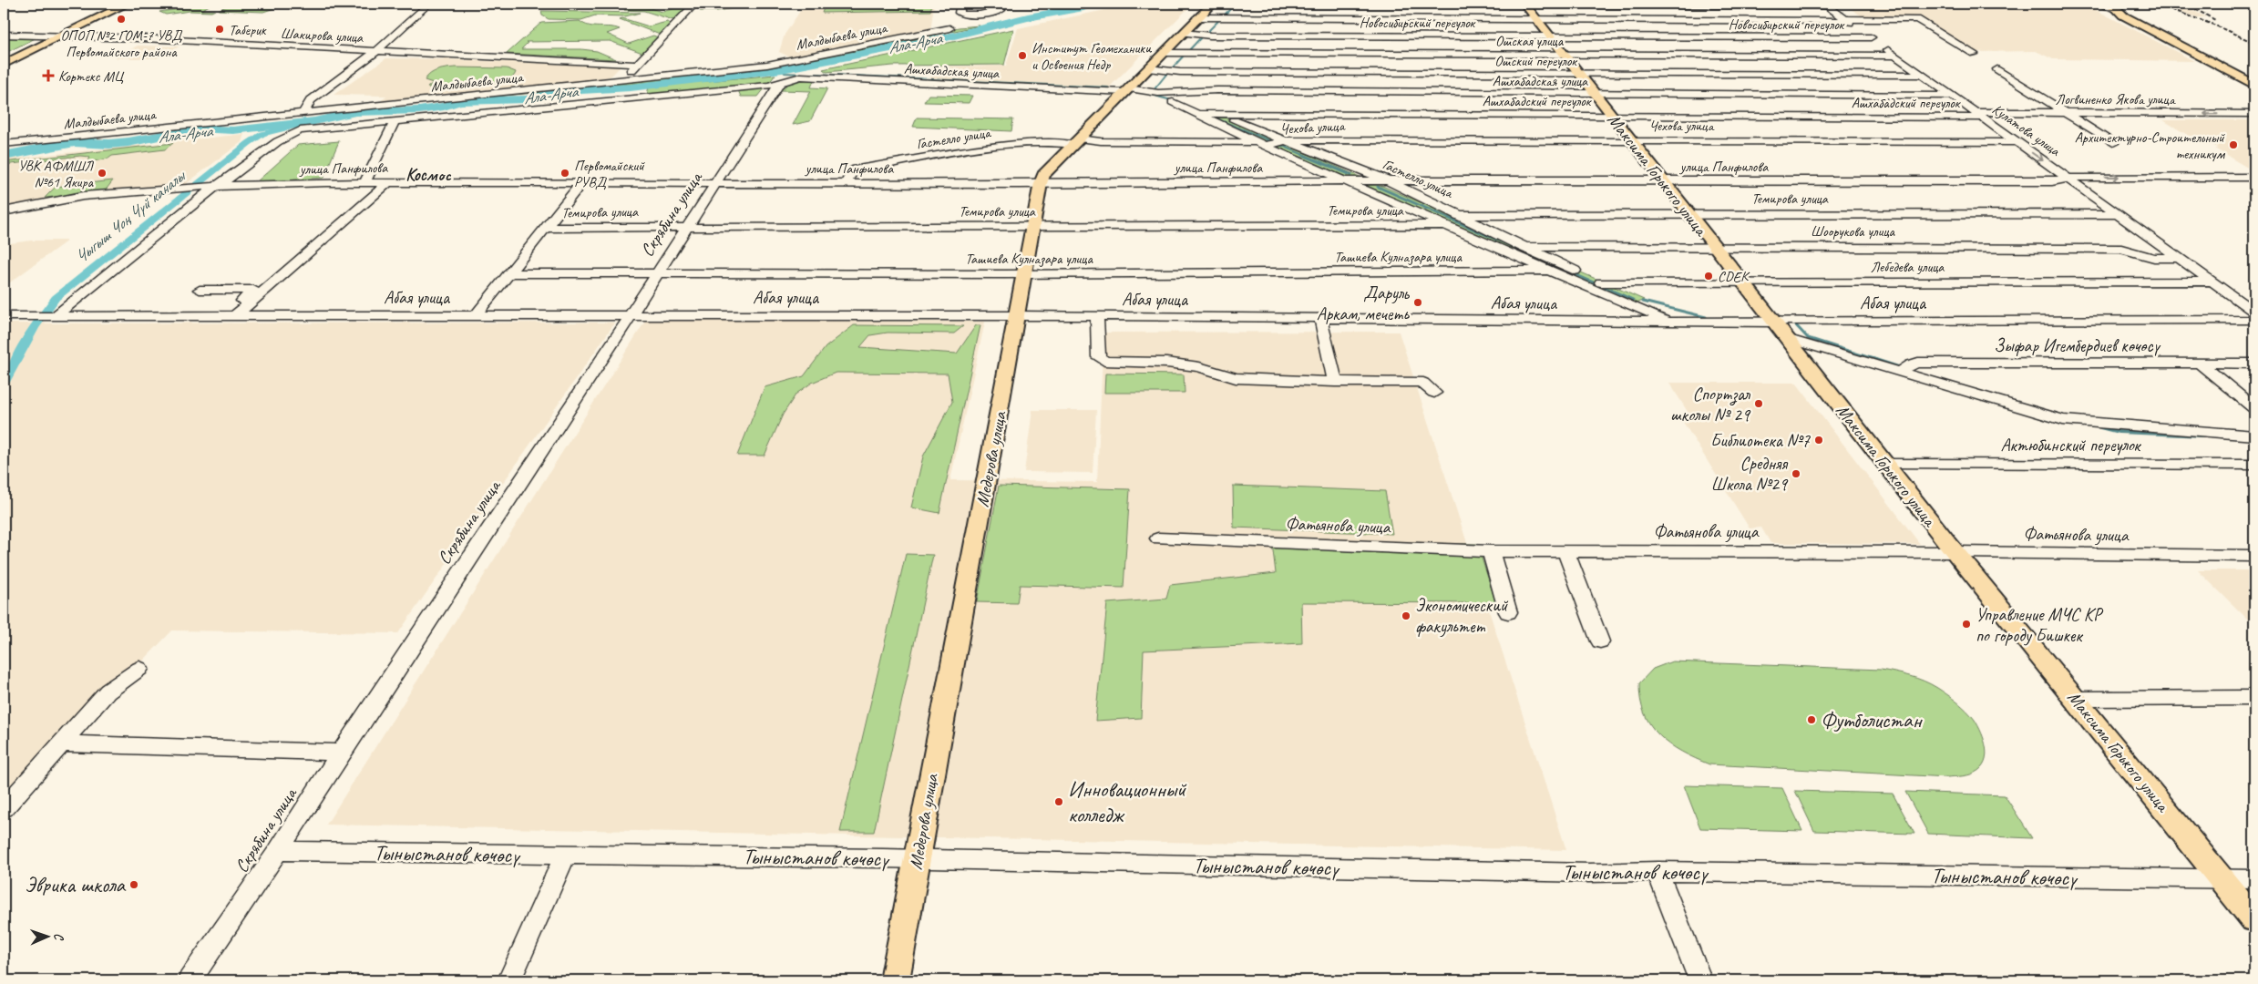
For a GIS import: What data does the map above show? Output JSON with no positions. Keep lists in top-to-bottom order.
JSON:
{
  "streets": {
    "main road": ["Максима Горького улица", "Медерова улица"],
    "street": [
      "Новосибирский переулок",
      "Шакирова улица",
      "Малдыбаева улица",
      "Ошская улица",
      "Ошский переулок",
      "Ашхабадская улица",
      "Логвиненко Якова улица",
      "Ашхабадский переулок",
      "Чехова улица",
      "Кулатова улица",
      "Гастелло улица",
      "улица Панфилова",
      "Темирова улица",
      "Скрябина улица",
      "Шоорукова улица",
      "Ташиева Кулназара улица",
      "Лебедева улица",
      "Абая улица",
      "Зыфар Игембердиев көчөсү",
      "Актюбинский переулок",
      "Фатьянова улица",
      "Тыныстанов көчөсү"
    ]
  },
  "crossings": [
    ["Новосибирский переулок", "Кулатова улица"],
    ["Новосибирский переулок", "Максима Горького улица"],
    ["Новосибирский переулок", "Медерова улица"],
    ["Малдыбаева улица", "Ашхабадская улица"],
    ["Малдыбаева улица", "улица Панфилова"],
    ["Малдыбаева улица", "Скрябина улица"],
    ["Ошская улица", "Кулатова улица"],
    ["Ошская улица", "Максима Горького улица"],
    ["Ошская улица", "Медерова улица"],
    ["Ошский переулок", "Кулатова улица"],
    ["Ошский переулок", "Максима Горького улица"],
    ["Ошский переулок", "Медерова улица"],
    ["Ашхабадская улица", "Кулатова улица"],
    ["Ашхабадская улица", "Гастелло улица"],
    ["Ашхабадская улица", "Максима Горького улица"],
    ["Ашхабадская улица", "Скрябина улица"],
    ["Ашхабадская улица", "Медерова улица"],
    ["Логвиненко Якова улица", "Ашхабадский переулок"],
    ["Логвиненко Якова улица", "Кулатова улица"],
    ["Ашхабадский переулок", "Кулатова улица"],
    ["Ашхабадский переулок", "Гастелло улица"],
    ["Ашхабадский переулок", "Максима Горького улица"],
    ["Чехова улица", "Кулатова улица"],
    ["Чехова улица", "Гастелло улица"],
    ["Чехова улица", "Максима Горького улица"],
    ["Кулатова улица", "улица Панфилова"],
    ["Кулатова улица", "Темирова улица"],
    ["Кулатова улица", "Шоорукова улица"],
    ["Кулатова улица", "Лебедева улица"],
    ["Гастелло улица", "улица Панфилова"],
    ["Гастелло улица", "Темирова улица"],
    ["Гастелло улица", "Шоорукова улица"],
    ["Гастелло улица", "Ташиева Кулназара улица"],
    ["Гастелло улица", "Лебедева улица"],
    ["Гастелло улица", "Абая улица"],
    ["Гастелло улица", "Медерова улица"],
    ["улица Панфилова", "Максима Горького улица"],
    ["улица Панфилова", "Темирова улица"],
    ["улица Панфилова", "Скрябина улица"],
    ["улица Панфилова", "Медерова улица"],
    ["Максима Горького улица", "Темирова улица"],
    ["Максима Горького улица", "Шоорукова улица"],
    ["Максима Горького улица", "Лебедева улица"],
    ["Максима Горького улица", "Абая улица"],
    ["Максима Горького улица", "Актюбинский переулок"],
    ["Максима Горького улица", "Фатьянова улица"],
    ["Максима Горького улица", "Тыныстанов көчөсү"],
    ["Темирова улица", "Скрябина улица"],
    ["Темирова улица", "Ташиева Кулназара улица"],
    ["Темирова улица", "Абая улица"],
    ["Темирова улица", "Медерова улица"],
    ["Скрябина улица", "Ташиева Кулназара улица"],
    ["Скрябина улица", "Абая улица"],
    ["Скрябина улица", "Тыныстанов көчөсү"],
    ["Ташиева Кулназара улица", "Медерова улица"],
    ["Абая улица", "Медерова улица"],
    ["Медерова улица", "Тыныстанов көчөсү"]
  ],
  "one_way": ["Логвиненко Якова улица"],
  "districts": ["Космос"],
  "water": ["Ала-Арча", "Чыгыш Чоң Чүй каналы"],
  "places": {
    "other": [
      "ОПОП №2 ГОМ-7 УВД Первомайского района",
      "Таберик",
      "Институт Геомеханики и Освоения Недр",
      "Архитектурно-Строительный техникум",
      "УВК АФМШЛ №61 Якира",
      "Первомайский РУВД",
      "CDEK",
      "Даруль Аркам, мечеть",
      "Спортзал школы № 29",
      "Библиотека №7",
      "Средняя Школа №29",
      "Экономический факультет",
      "Управление МЧС КР по городу Бишкек",
      "Футболистан",
      "Инновационный колледж",
      "Эврика школа"
    ],
    "health": ["Кортекс МЦ"]
  },
  "north": "right"
}
